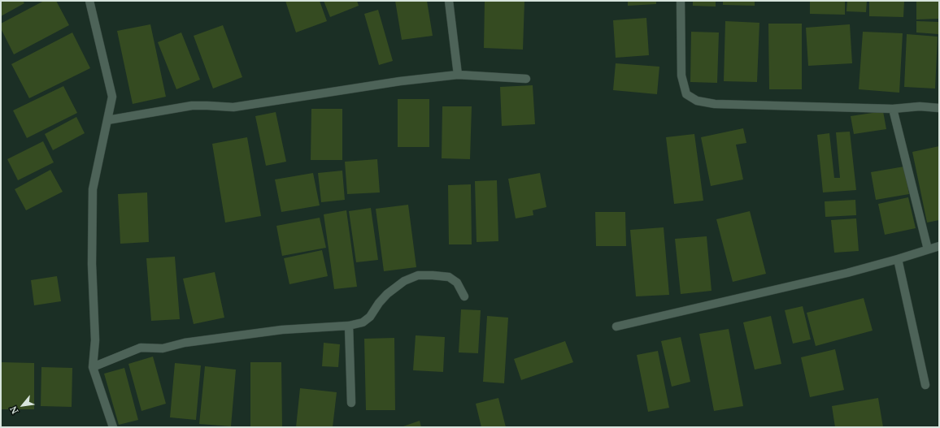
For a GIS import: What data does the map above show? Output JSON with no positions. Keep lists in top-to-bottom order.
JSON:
{
  "north": "bottom left"
}
